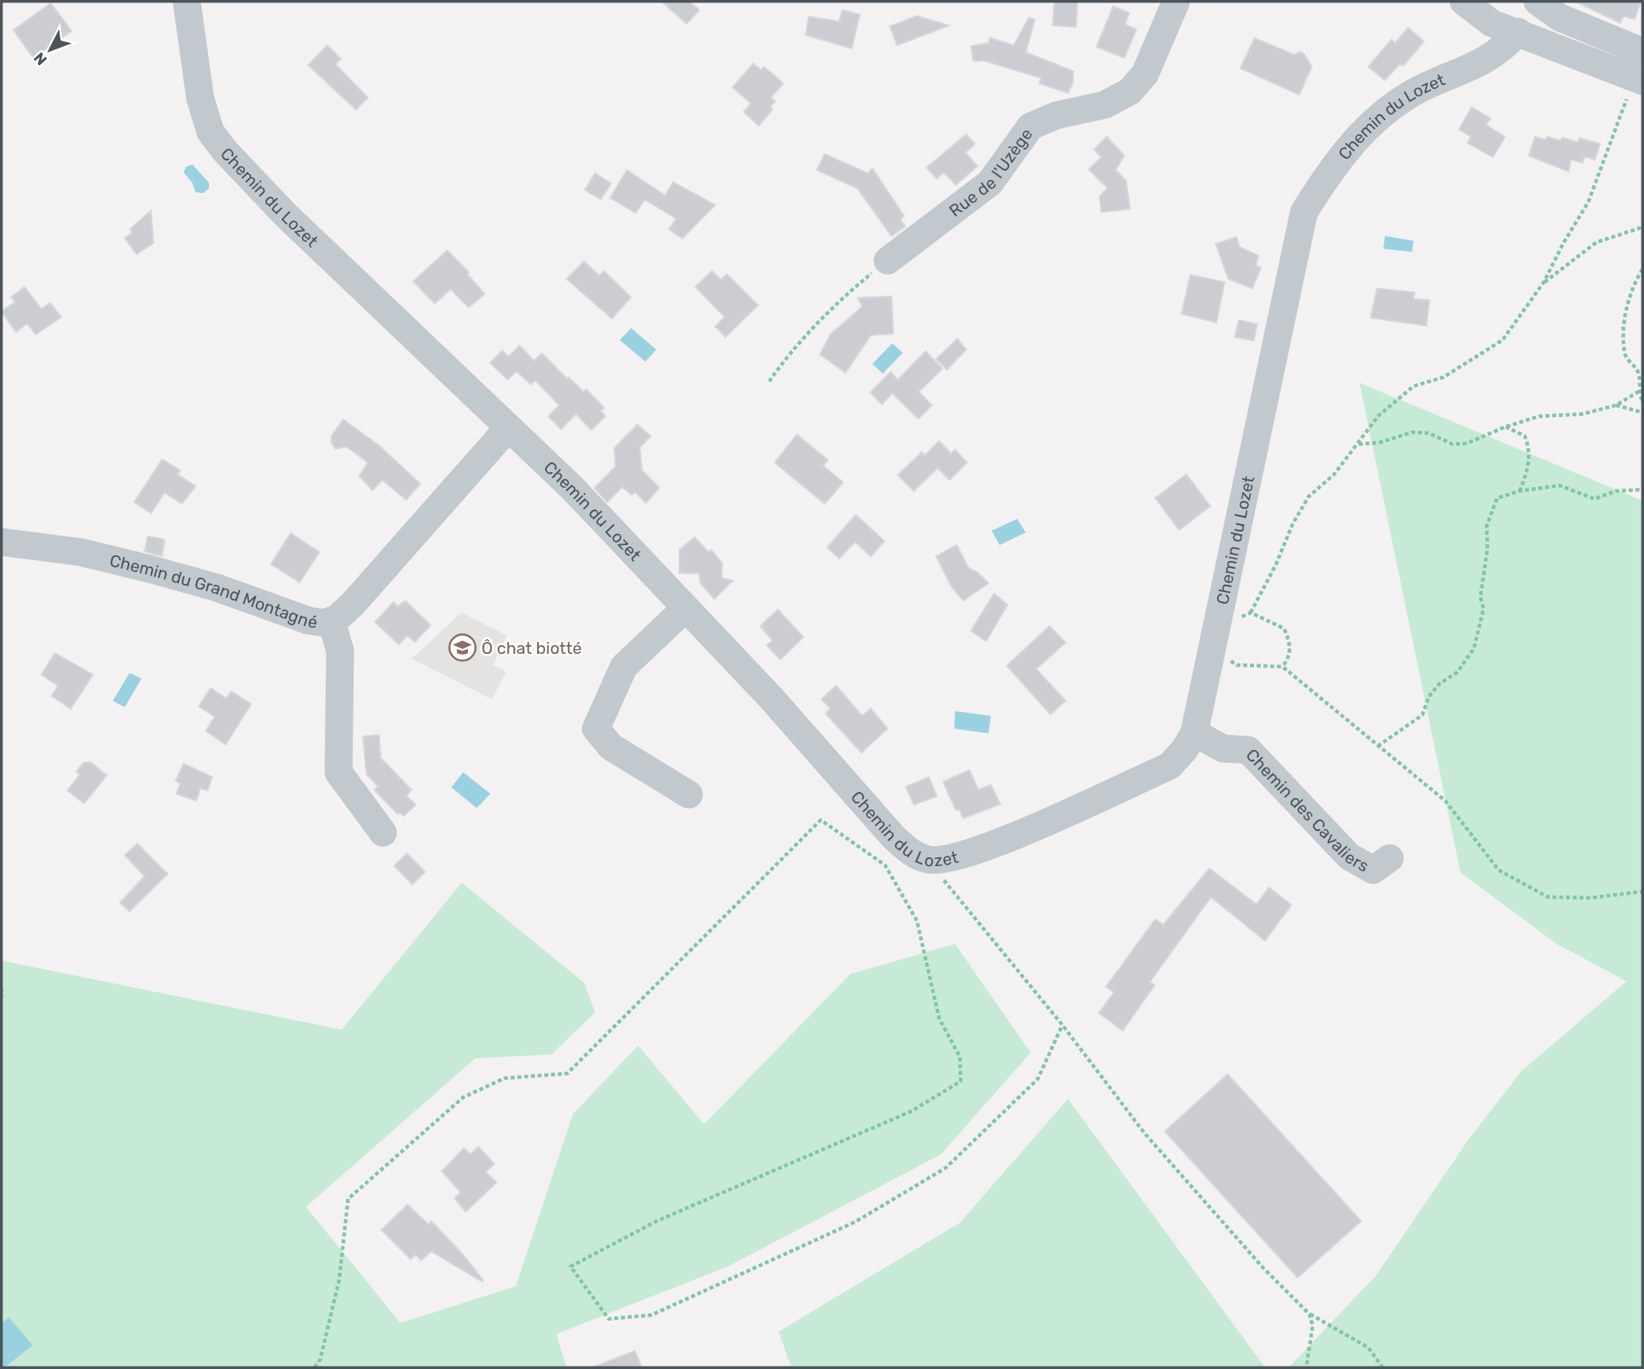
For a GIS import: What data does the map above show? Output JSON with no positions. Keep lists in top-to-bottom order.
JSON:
{
  "streets": {
    "street": [
      "Chemin du Lozet",
      "Rue de l'Uzège",
      "Chemin du Grand Montagné",
      "Chemin des Cavaliers"
    ]
  },
  "crossings": [
    ["Chemin du Lozet", "Chemin du Grand Montagné"],
    ["Chemin du Lozet", "Chemin des Cavaliers"]
  ],
  "places": {
    "school or university": ["Ô chat biotté"]
  },
  "north": "bottom left"
}
